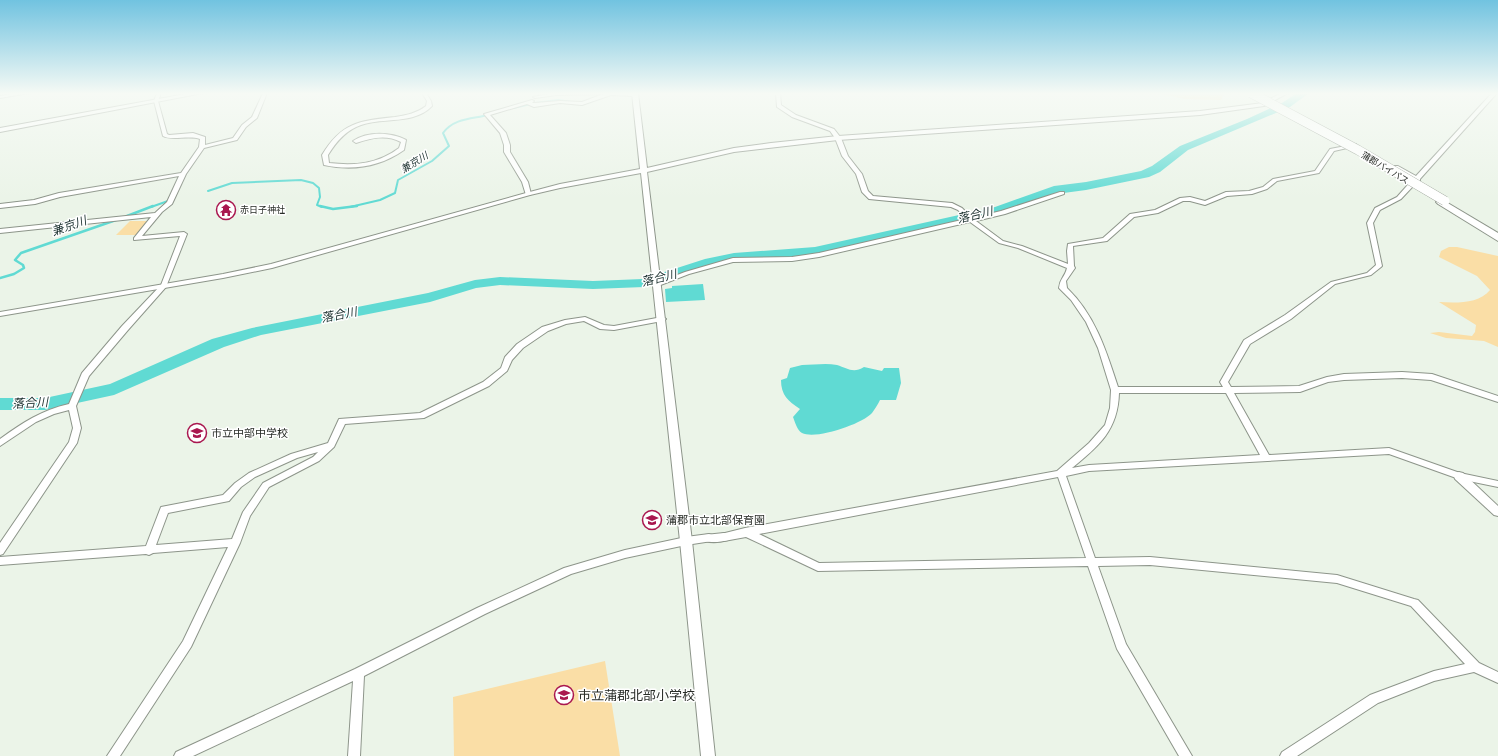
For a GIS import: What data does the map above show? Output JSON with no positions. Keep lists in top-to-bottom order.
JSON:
{
  "streets": {
    "highway": ["蒲郡バイパス"]
  },
  "water": ["兼京川", "落合川"],
  "places": {
    "temple": ["赤日子神社"],
    "school or university": ["市立中部中学校", "蒲郡市立北部保育園", "市立蒲郡北部小学校"]
  }
}
